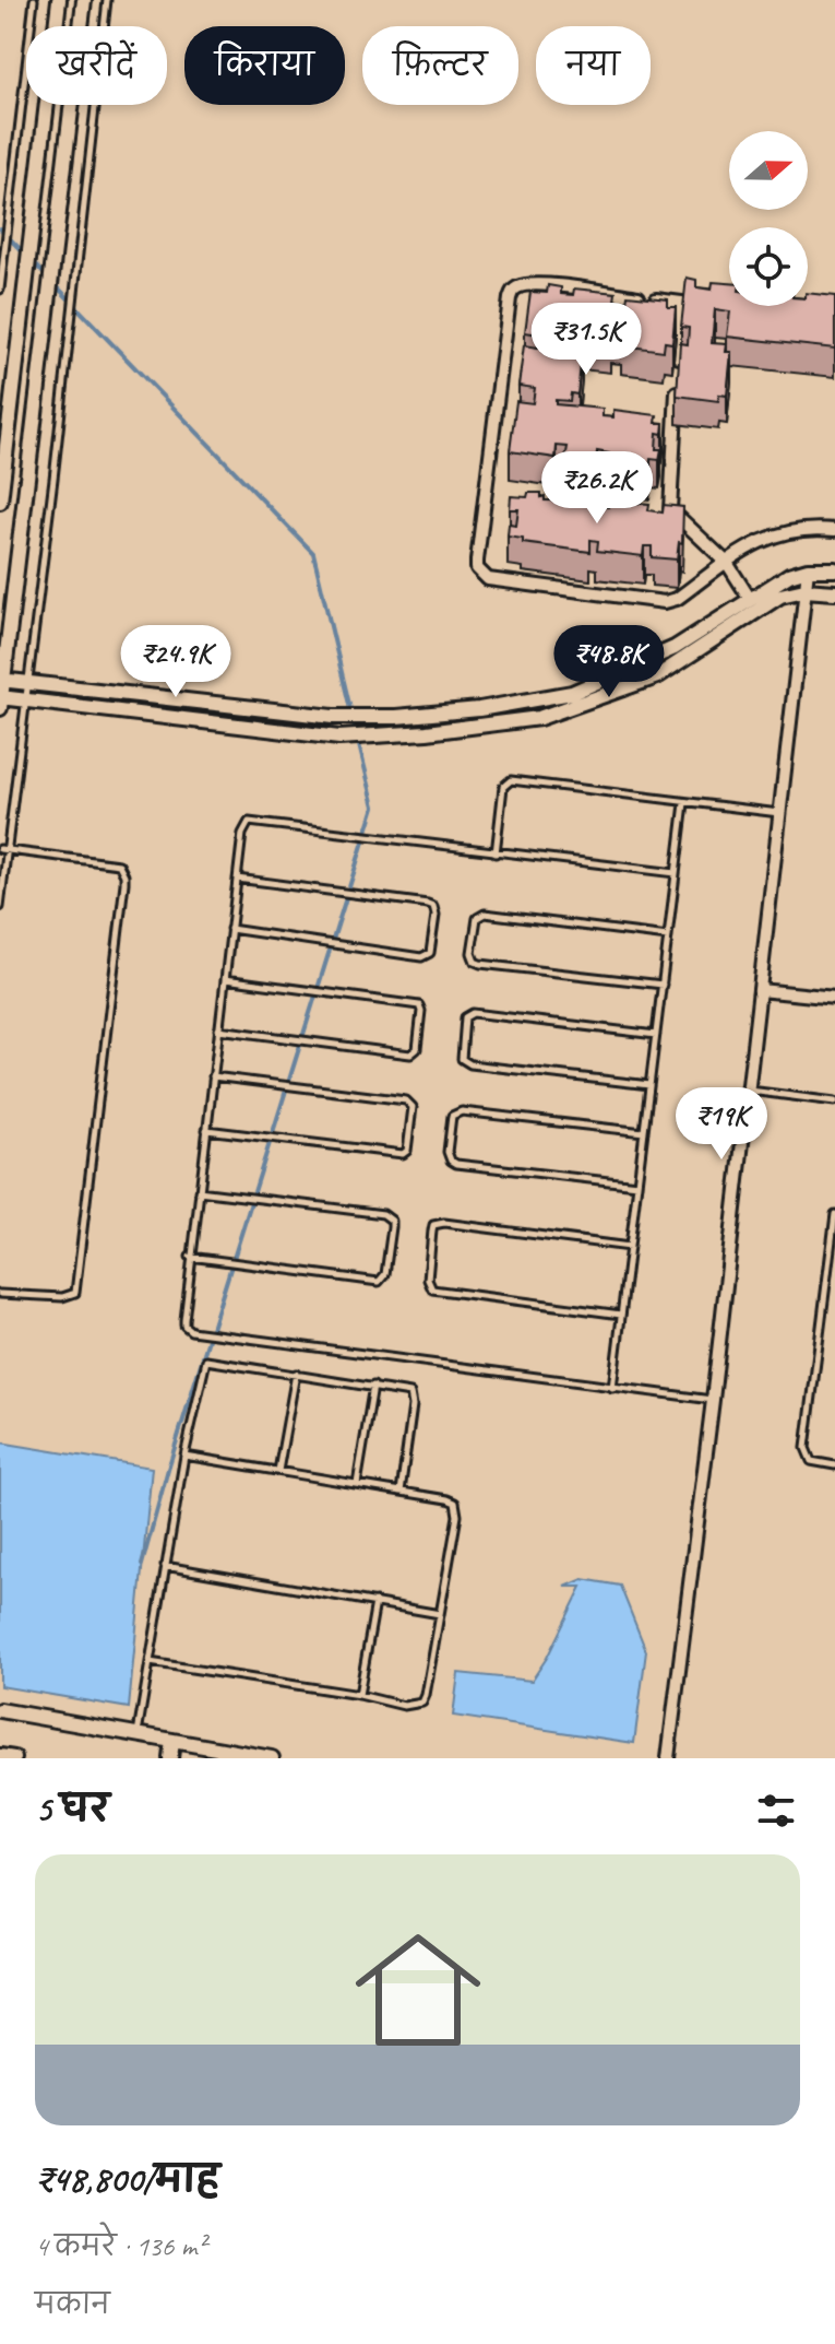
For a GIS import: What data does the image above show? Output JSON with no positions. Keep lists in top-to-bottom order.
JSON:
{
  "north": "right",
  "page": {
    "chip": [
      "खरीदें",
      "किराया",
      "फ़िल्टर",
      "नया"
    ],
    "price": [
      "₹31.5K",
      "₹26.2K",
      "₹24.9K",
      "₹48.8K",
      "₹19K"
    ],
    "heading": "5 घर",
    "list": [
      {
        "name": "₹48,800/माह",
        "note": "4 कमरे · 136 m² · मकान"
      }
    ]
  }
}
